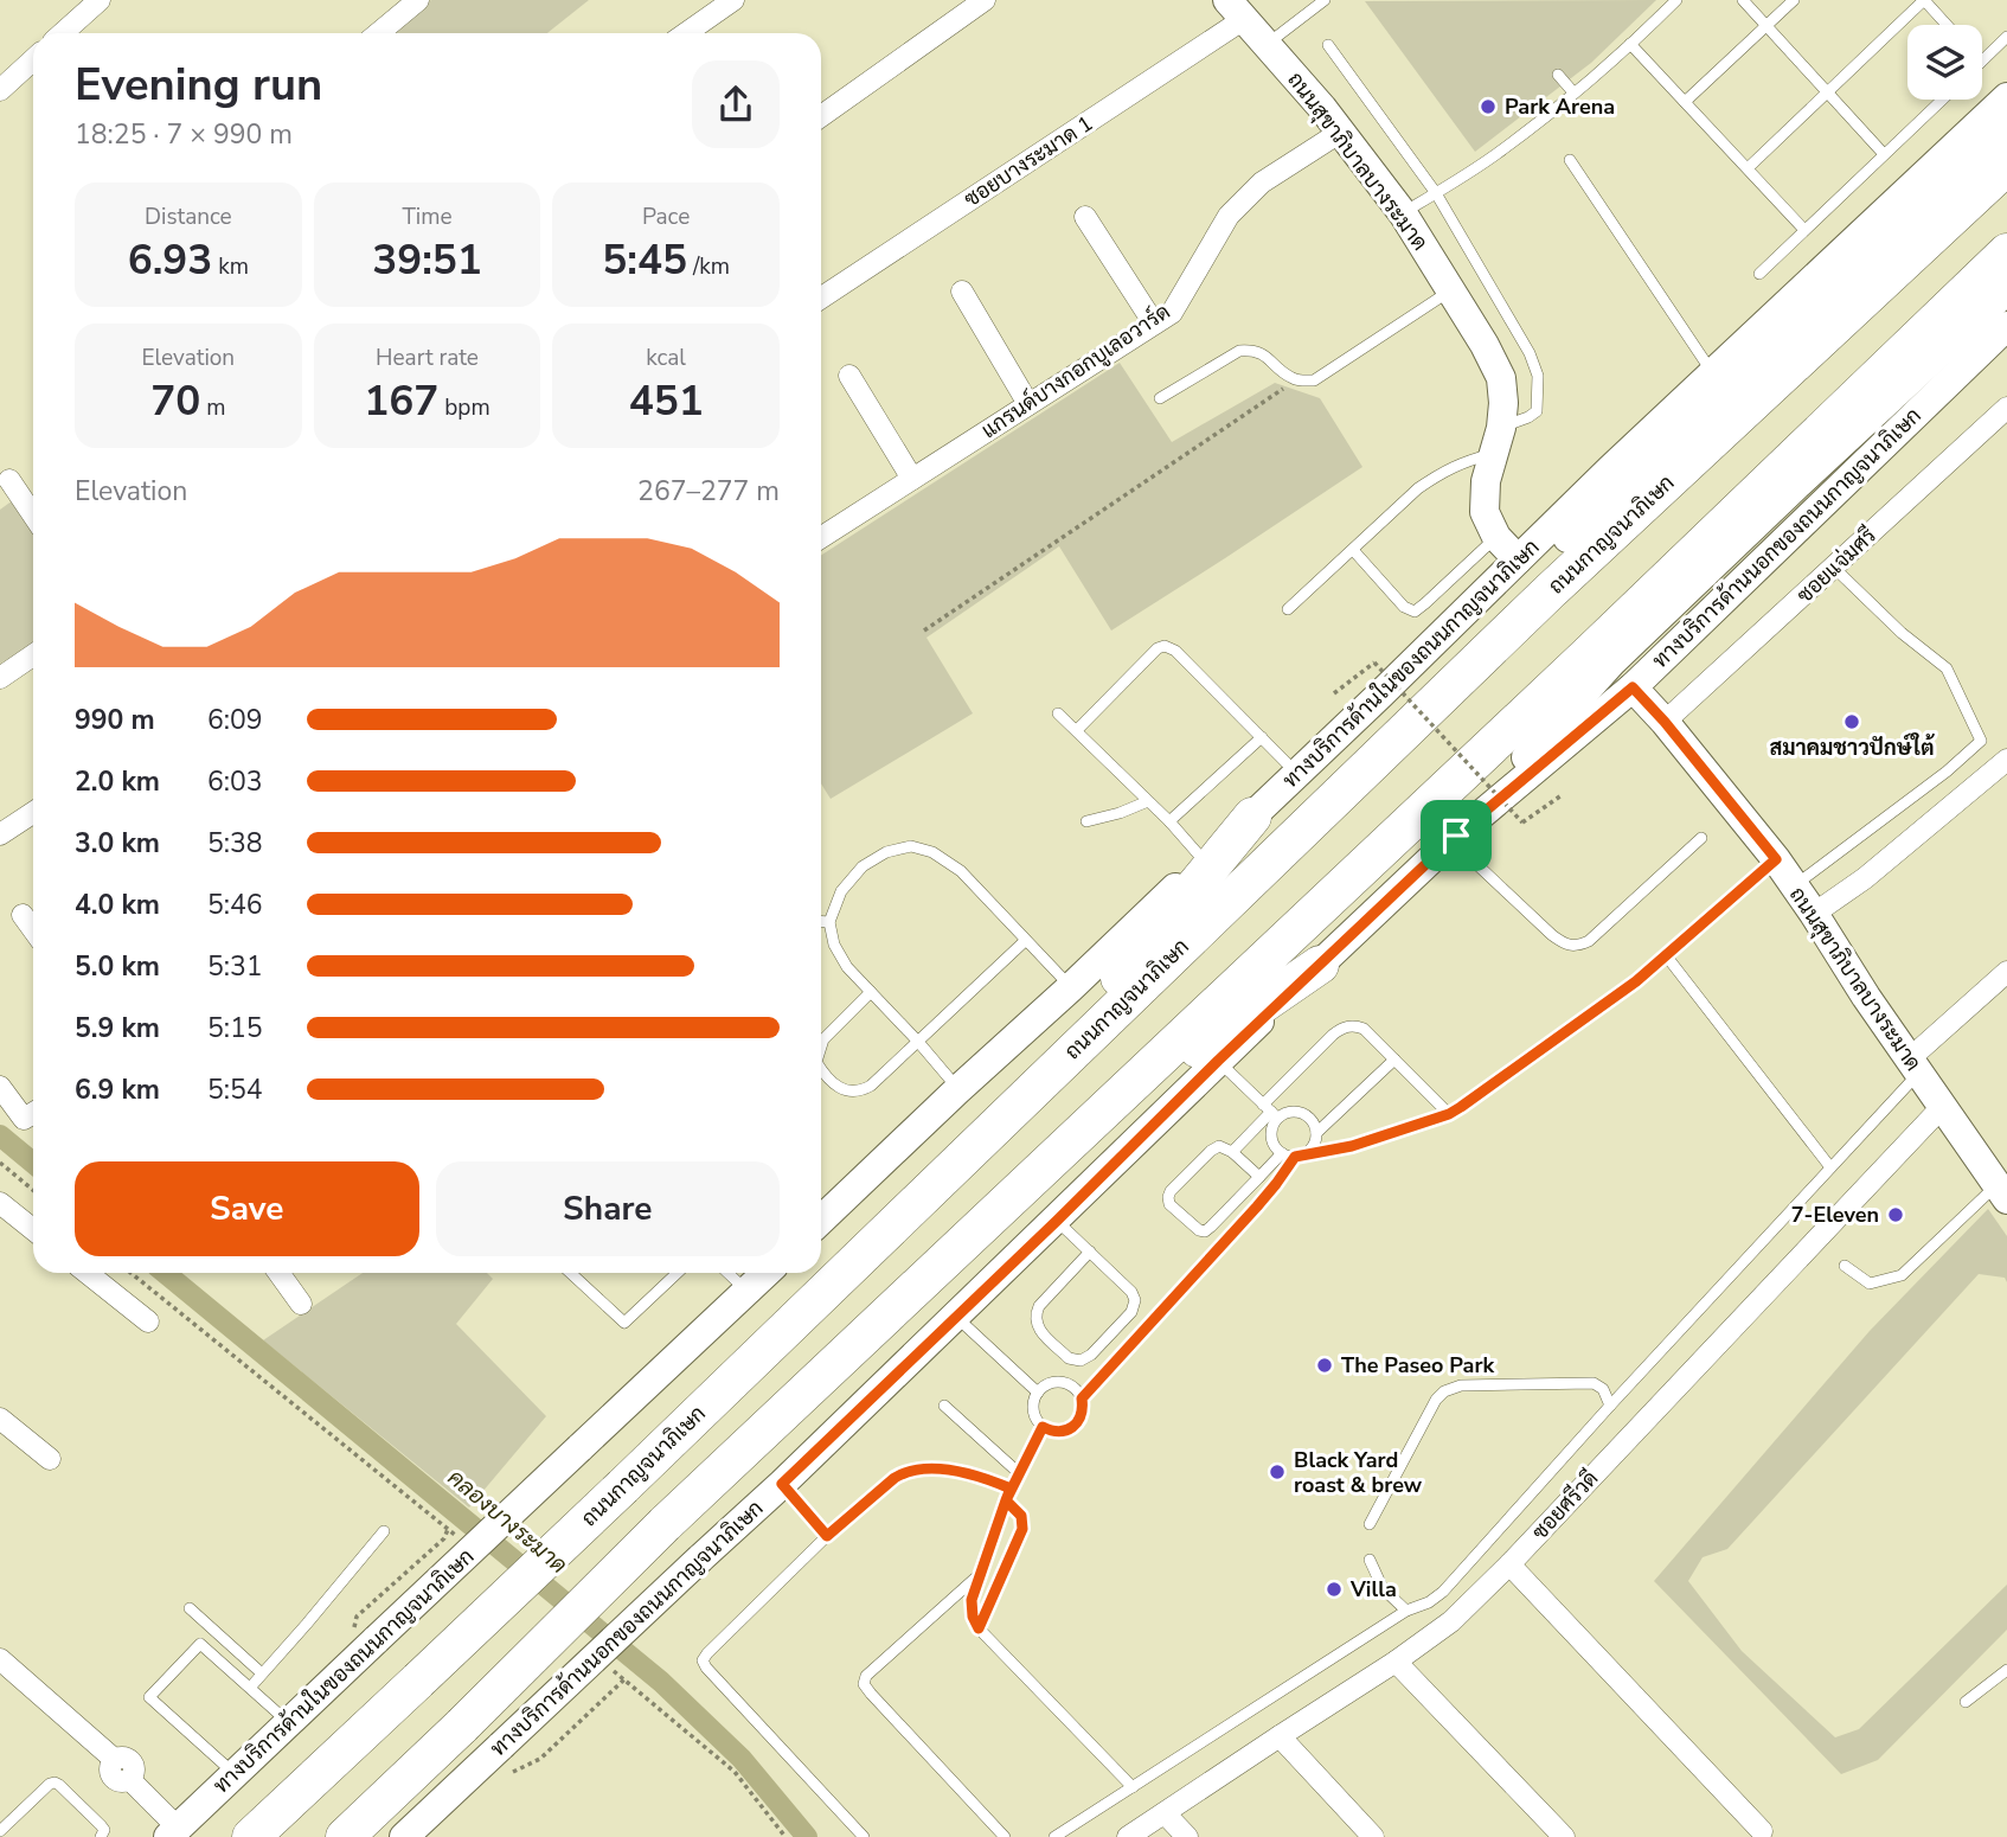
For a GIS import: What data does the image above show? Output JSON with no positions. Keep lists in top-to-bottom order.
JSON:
{
  "streets": {
    "highway": ["ถนนกาญจนาภิเษก"],
    "main road": ["ถนนสุขาภิบาลบางระมาด", "ทางบริการด้านนอกของถนนกาญจนาภิเษก", "ทางบริการด้านในของถนนกาญจนาภิเษก"],
    "street": [
      "ซอยบางระมาด 1",
      "แกรนด์บางกอกบูเลอวาร์ด",
      "ซอยแจ่มศรี",
      "ซอยศรีวดี"
    ]
  },
  "crossings": [
    ["ซอยบางระมาด 1", "ถนนสุขาภิบาลบางระมาด"],
    ["ถนนสุขาภิบาลบางระมาด", "แกรนด์บางกอกบูเลอวาร์ด"],
    ["ถนนสุขาภิบาลบางระมาด", "ทางบริการด้านนอกของถนนกาญจนาภิเษก"],
    ["ถนนสุขาภิบาลบางระมาด", "ซอยแจ่มศรี"],
    ["ถนนสุขาภิบาลบางระมาด", "ทางบริการด้านในของถนนกาญจนาภิเษก"],
    ["ถนนสุขาภิบาลบางระมาด", "ซอยศรีวดี"]
  ],
  "water": ["คลองบางระมาด"],
  "places": [
    "Park Arena",
    "สมาคมชาวปักษ์ใต้",
    "7-Eleven",
    "The Paseo Park",
    "Black Yard roast & brew",
    "Villa"
  ],
  "page": {
    "heading": ["Evening run", "18:25 · 7 × 990 m"],
    "stats": [
      ["Distance", "6.93 km"],
      ["Time", "39:51"],
      ["Pace", "5:45 /km"],
      ["Elevation", "70 m"],
      ["Heart rate", "167 bpm"],
      ["kcal", "451"]
    ],
    "chart": ["Elevation", "267–277 m"],
    "list": [
      {
        "name": "990 m",
        "note": "6:09"
      },
      {
        "name": "2.0 km",
        "note": "6:03"
      },
      {
        "name": "3.0 km",
        "note": "5:38"
      },
      {
        "name": "4.0 km",
        "note": "5:46"
      },
      {
        "name": "5.0 km",
        "note": "5:31"
      },
      {
        "name": "5.9 km",
        "note": "5:15"
      },
      {
        "name": "6.9 km",
        "note": "5:54"
      }
    ],
    "buttons": ["Save", "Share"]
  }
}
